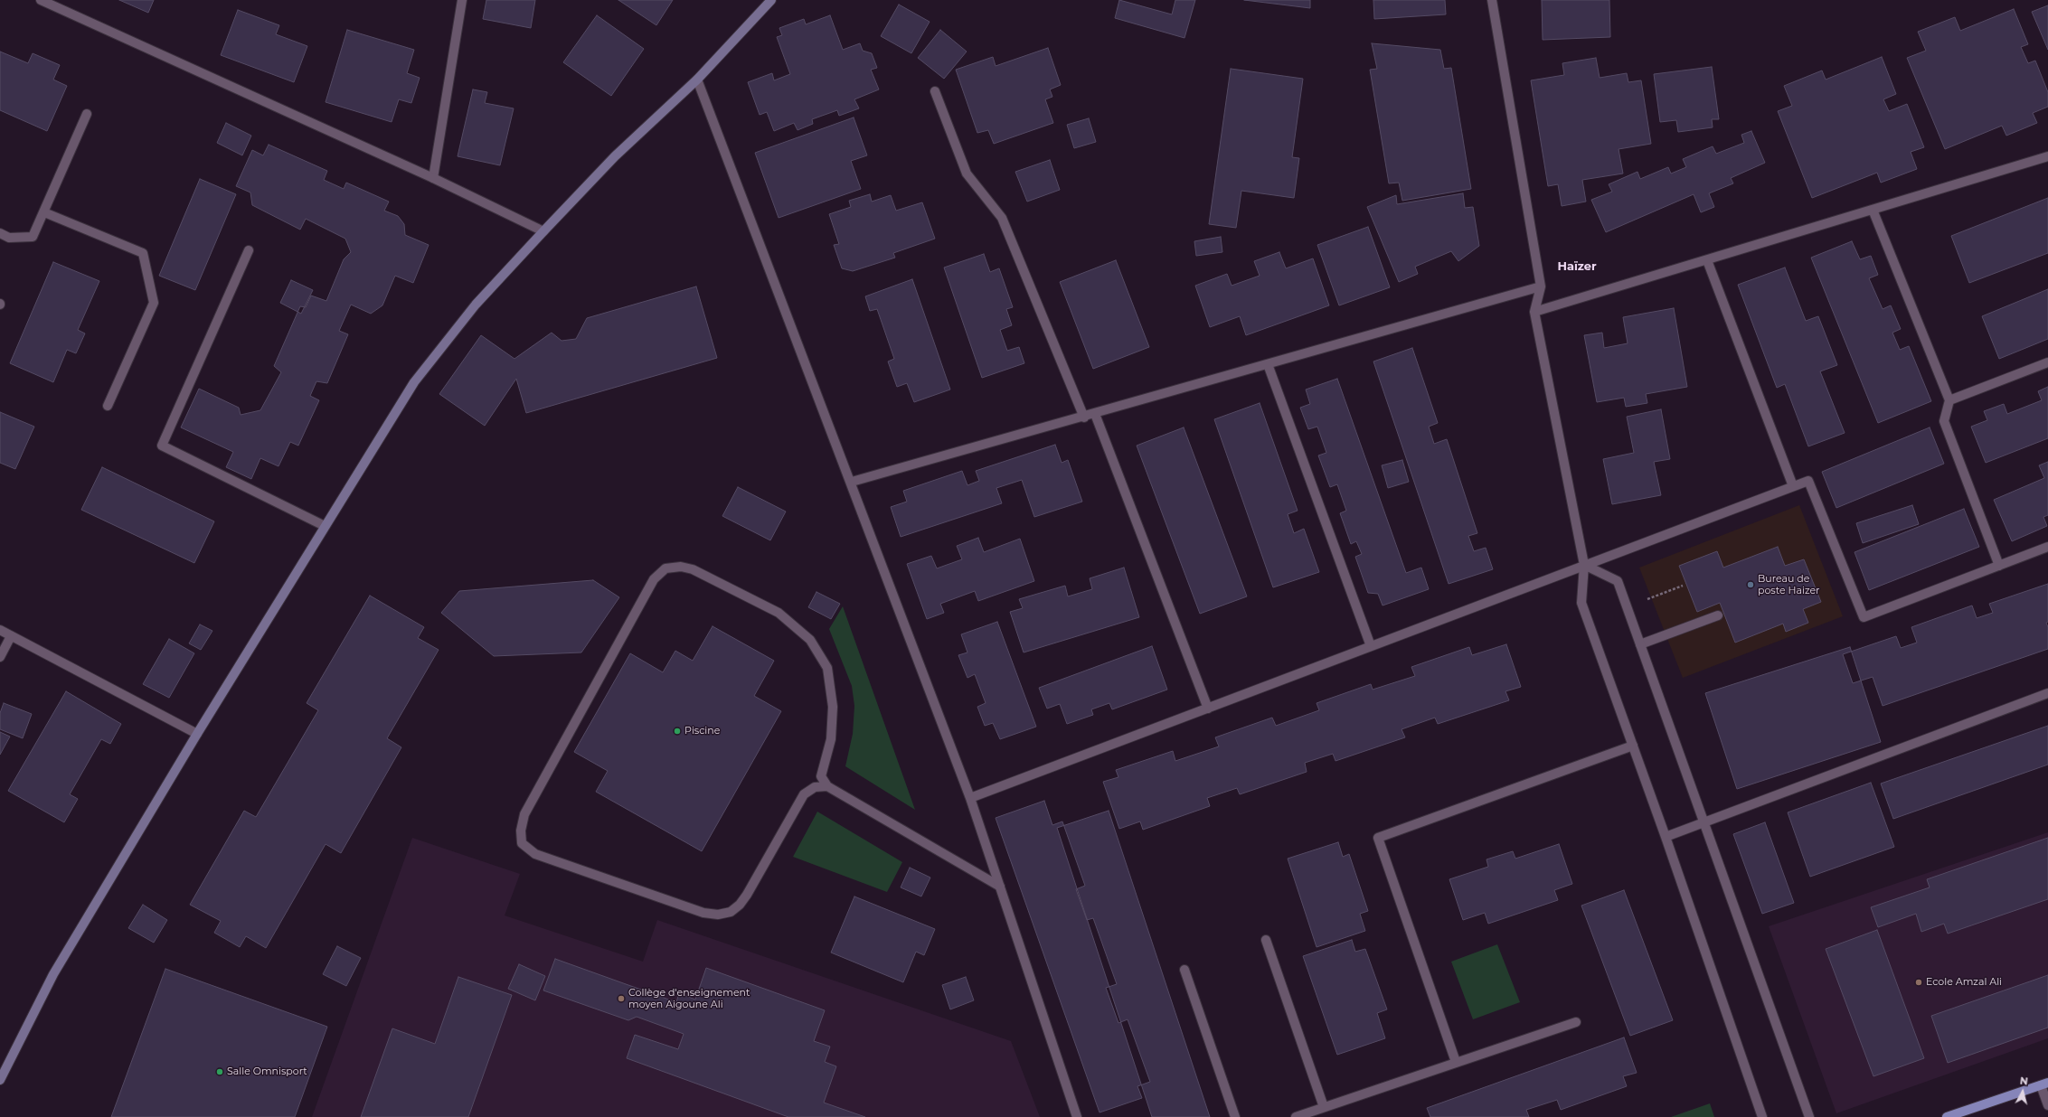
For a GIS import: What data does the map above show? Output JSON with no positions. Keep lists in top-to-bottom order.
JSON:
{
  "districts": ["Haïzer"],
  "places": [
    "Bureau de poste Haizer",
    "Piscine",
    "Ecole Amzal Ali",
    "Collège d'enseignement moyen Aigoune Ali",
    "Salle Omnisport"
  ],
  "north": "top"
}
